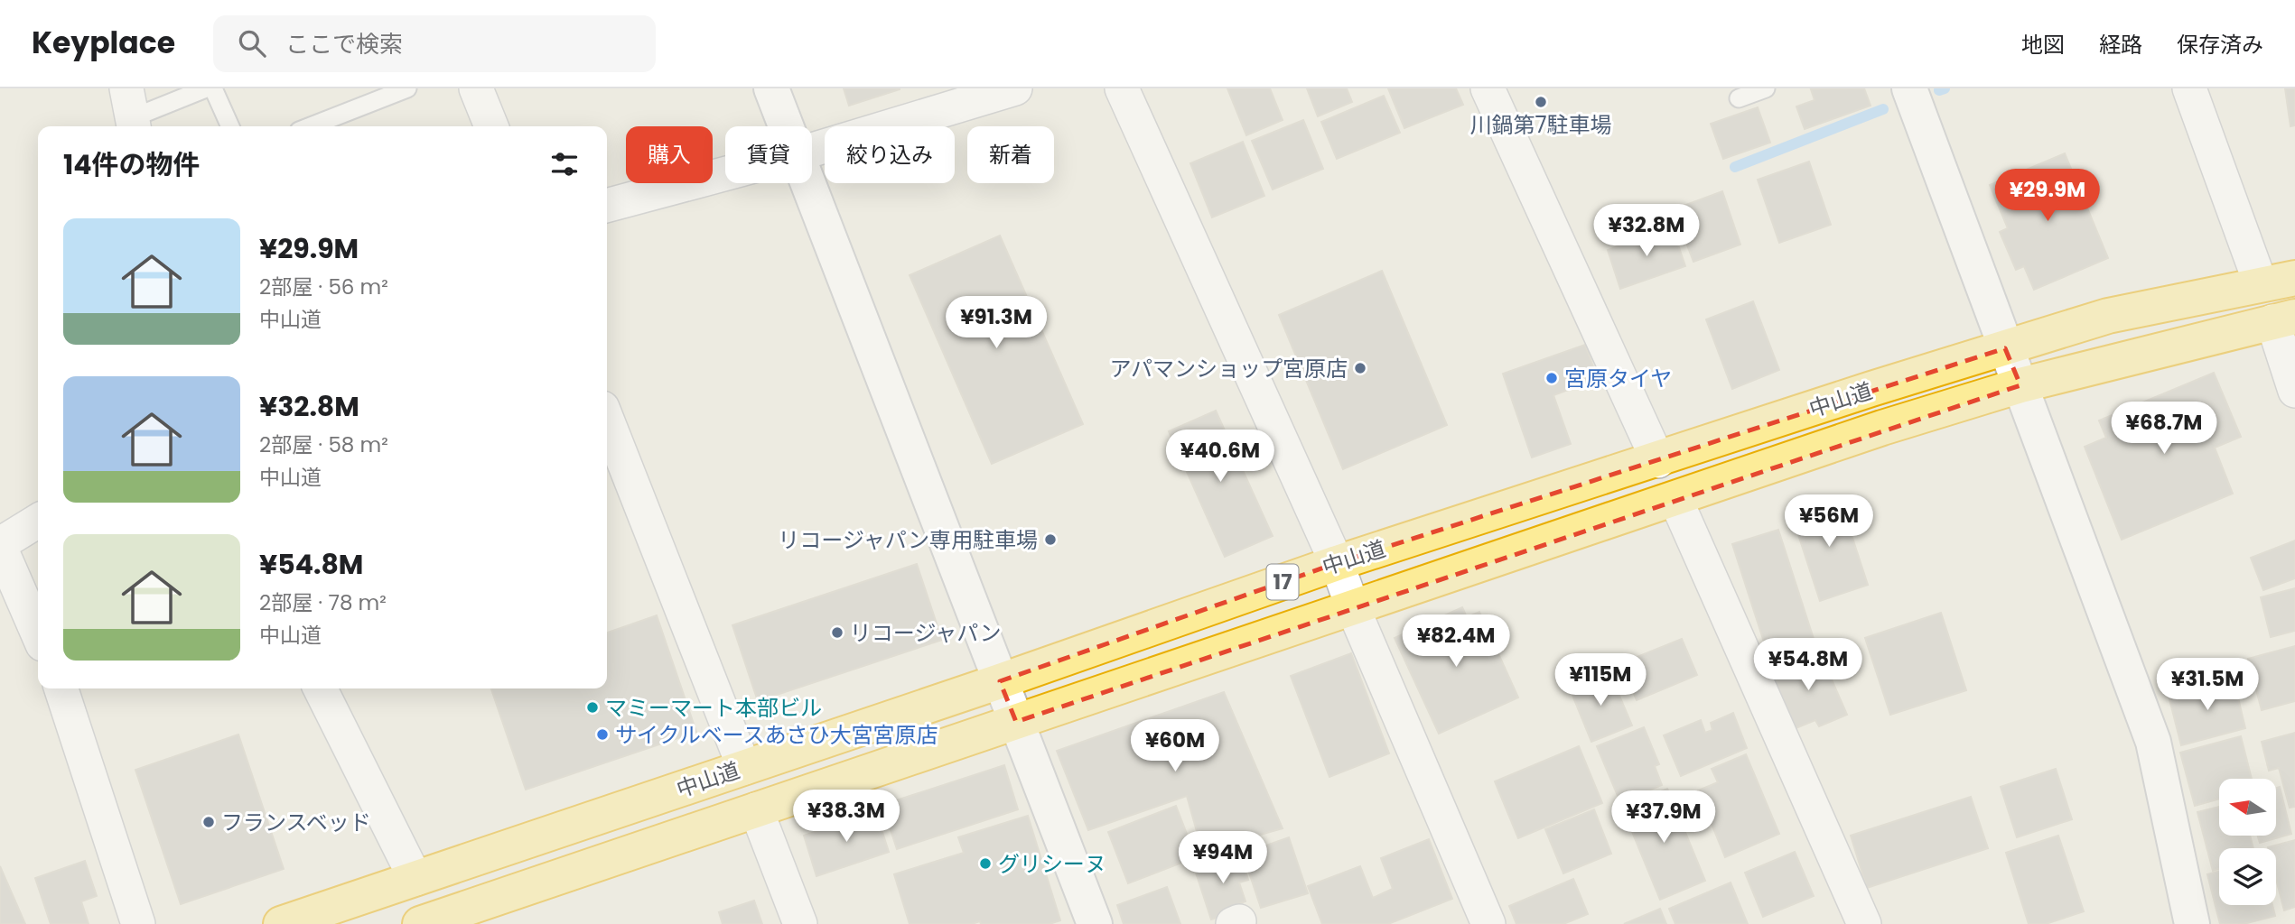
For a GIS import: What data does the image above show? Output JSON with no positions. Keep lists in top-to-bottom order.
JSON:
{
  "streets": {
    "highway": ["中山道", "17"]
  },
  "places": [
    "川鍋第7駐車場",
    "アパマンショップ宮原店",
    "宮原タイヤ",
    "リコージャパン専用駐車場",
    "リコージャパン",
    "マミーマート本部ビル",
    "サイクルベースあさひ大宮宮原店",
    "フランスベッド",
    "グリシーヌ"
  ],
  "north": "left",
  "page": {
    "header": "Keyplace",
    "search": "ここで検索",
    "nav": ["地図", "経路", "保存済み"],
    "chip": [
      "購入",
      "賃貸",
      "絞り込み",
      "新着"
    ],
    "heading": "14件の物件",
    "price": [
      "¥29.9M",
      "¥32.8M",
      "¥91.3M",
      "¥68.7M",
      "¥40.6M",
      "¥56M",
      "¥82.4M",
      "¥54.8M",
      "¥115M",
      "¥31.5M",
      "¥60M",
      "¥38.3M",
      "¥37.9M",
      "¥94M"
    ],
    "list": [
      {
        "name": "¥29.9M",
        "note": "2部屋 · 56 m² · 中山道"
      },
      {
        "name": "¥32.8M",
        "note": "2部屋 · 58 m² · 中山道"
      },
      {
        "name": "¥54.8M",
        "note": "2部屋 · 78 m² · 中山道"
      }
    ]
  }
}
